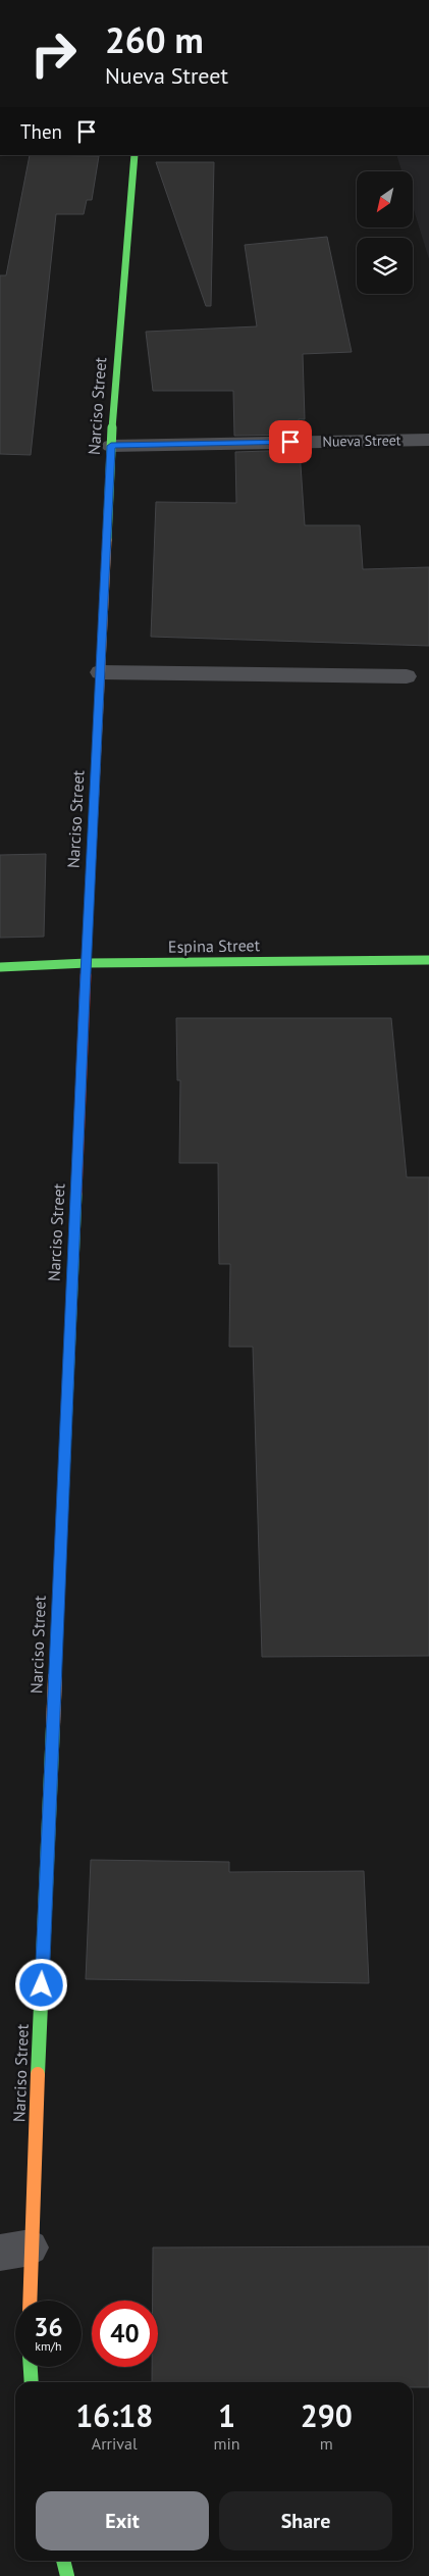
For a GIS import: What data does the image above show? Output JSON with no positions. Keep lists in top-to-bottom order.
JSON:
{
  "streets": {
    "street": ["Narciso Street", "Nueva Street", "Espina Street"]
  },
  "crossings": [
    ["Narciso Street", "Nueva Street"],
    ["Narciso Street", "Espina Street"]
  ],
  "north": "bottom left",
  "page": {
    "turn": ["260 m", "Nueva Street"],
    "then": "Then",
    "speed": "36 km/h",
    "limit": "40",
    "eta": [
      "16:18",
      "Arrival",
      "1",
      "min",
      "290",
      "m"
    ],
    "buttons": ["Exit", "Share"]
  }
}
